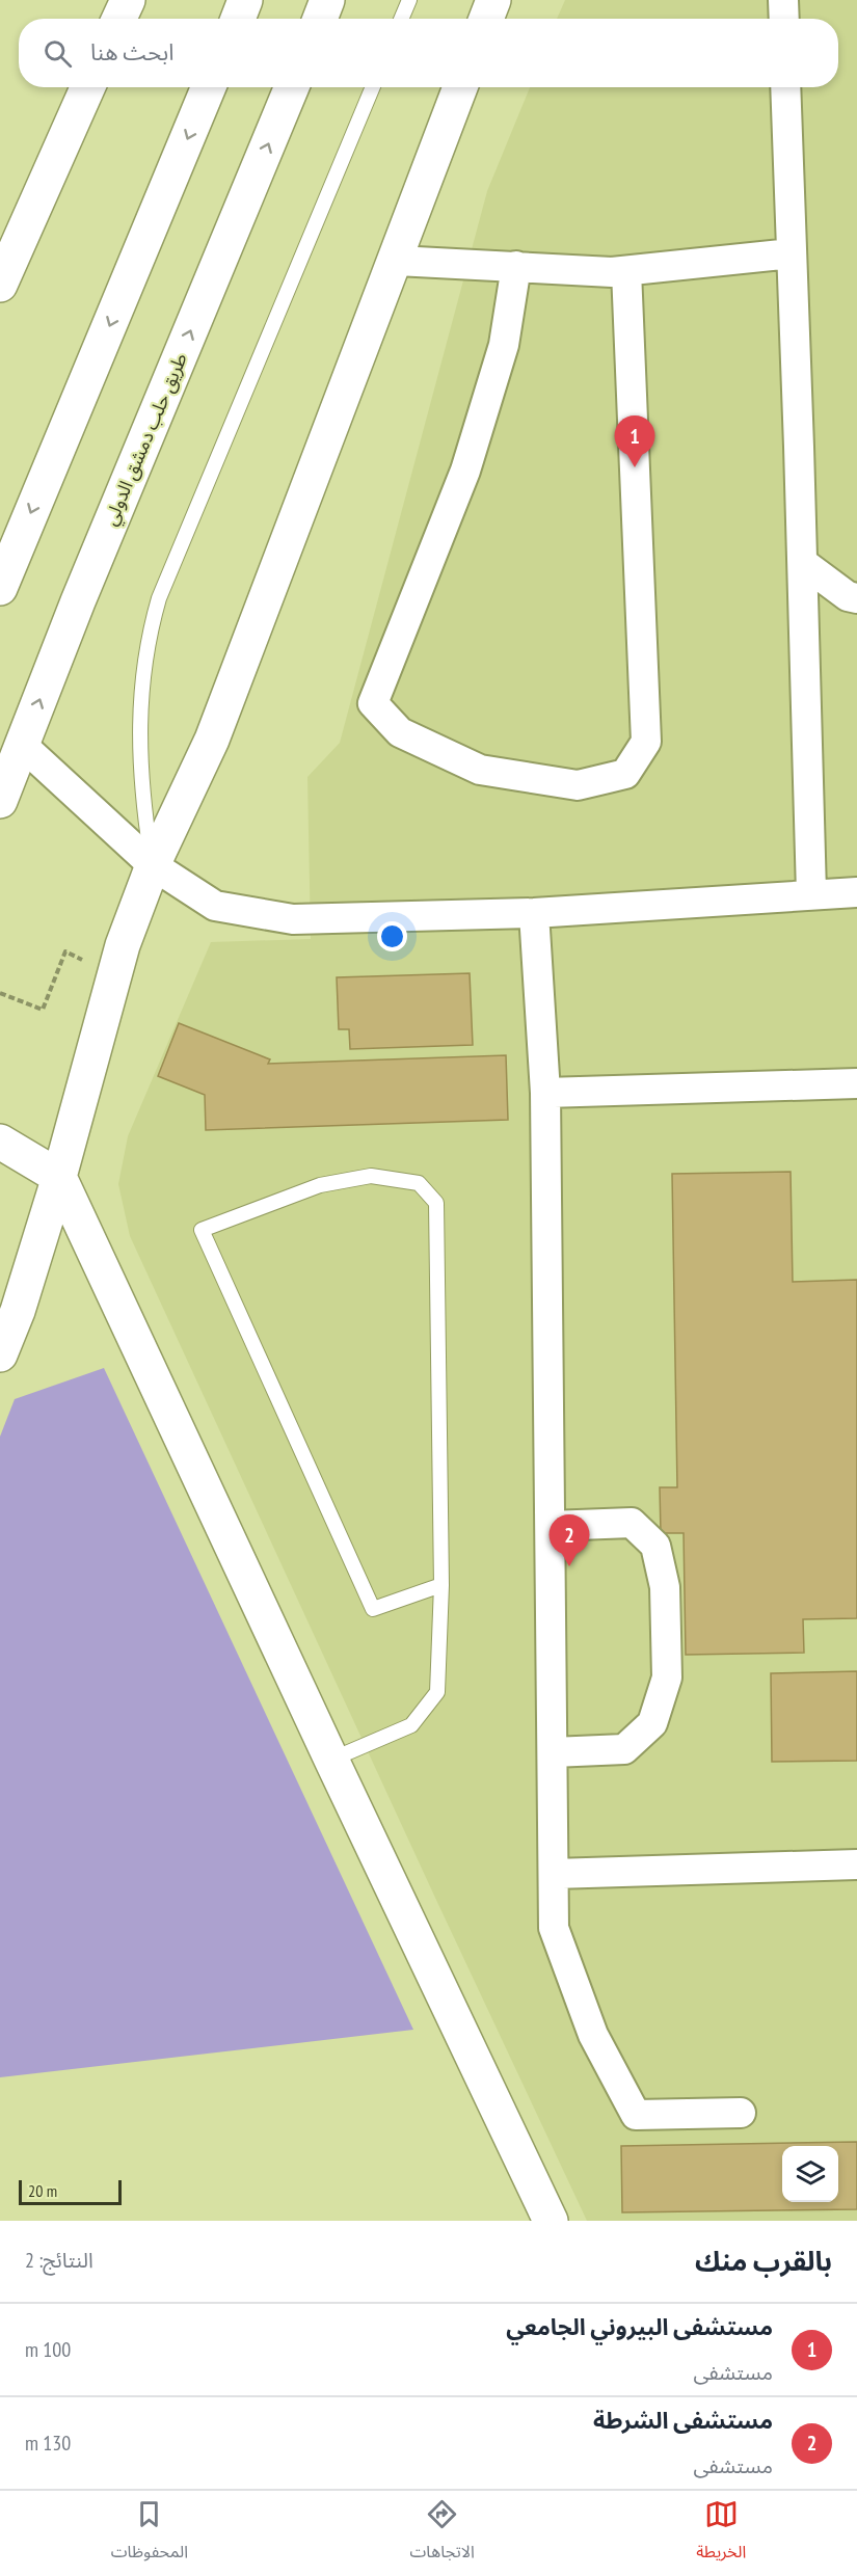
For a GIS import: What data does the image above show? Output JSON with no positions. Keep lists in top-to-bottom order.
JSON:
{
  "streets": {
    "main road": ["طريق حلب دمشق الدولي"]
  },
  "scale_bar": "20 m",
  "page": {
    "search": "ابحث هنا",
    "pins": ["1", "2"],
    "scale": "20 m",
    "heading": ["بالقرب منك", "النتائج: 2"],
    "list": [
      {
        "mark": "1",
        "name": "مستشفى البيروني الجامعي",
        "note": "مستشفى",
        "value": "100 m"
      },
      {
        "mark": "2",
        "name": "مستشفى الشرطة",
        "note": "مستشفى",
        "value": "130 m"
      }
    ],
    "nav": ["الخريطة", "الاتجاهات", "المحفوظات"]
  }
}
